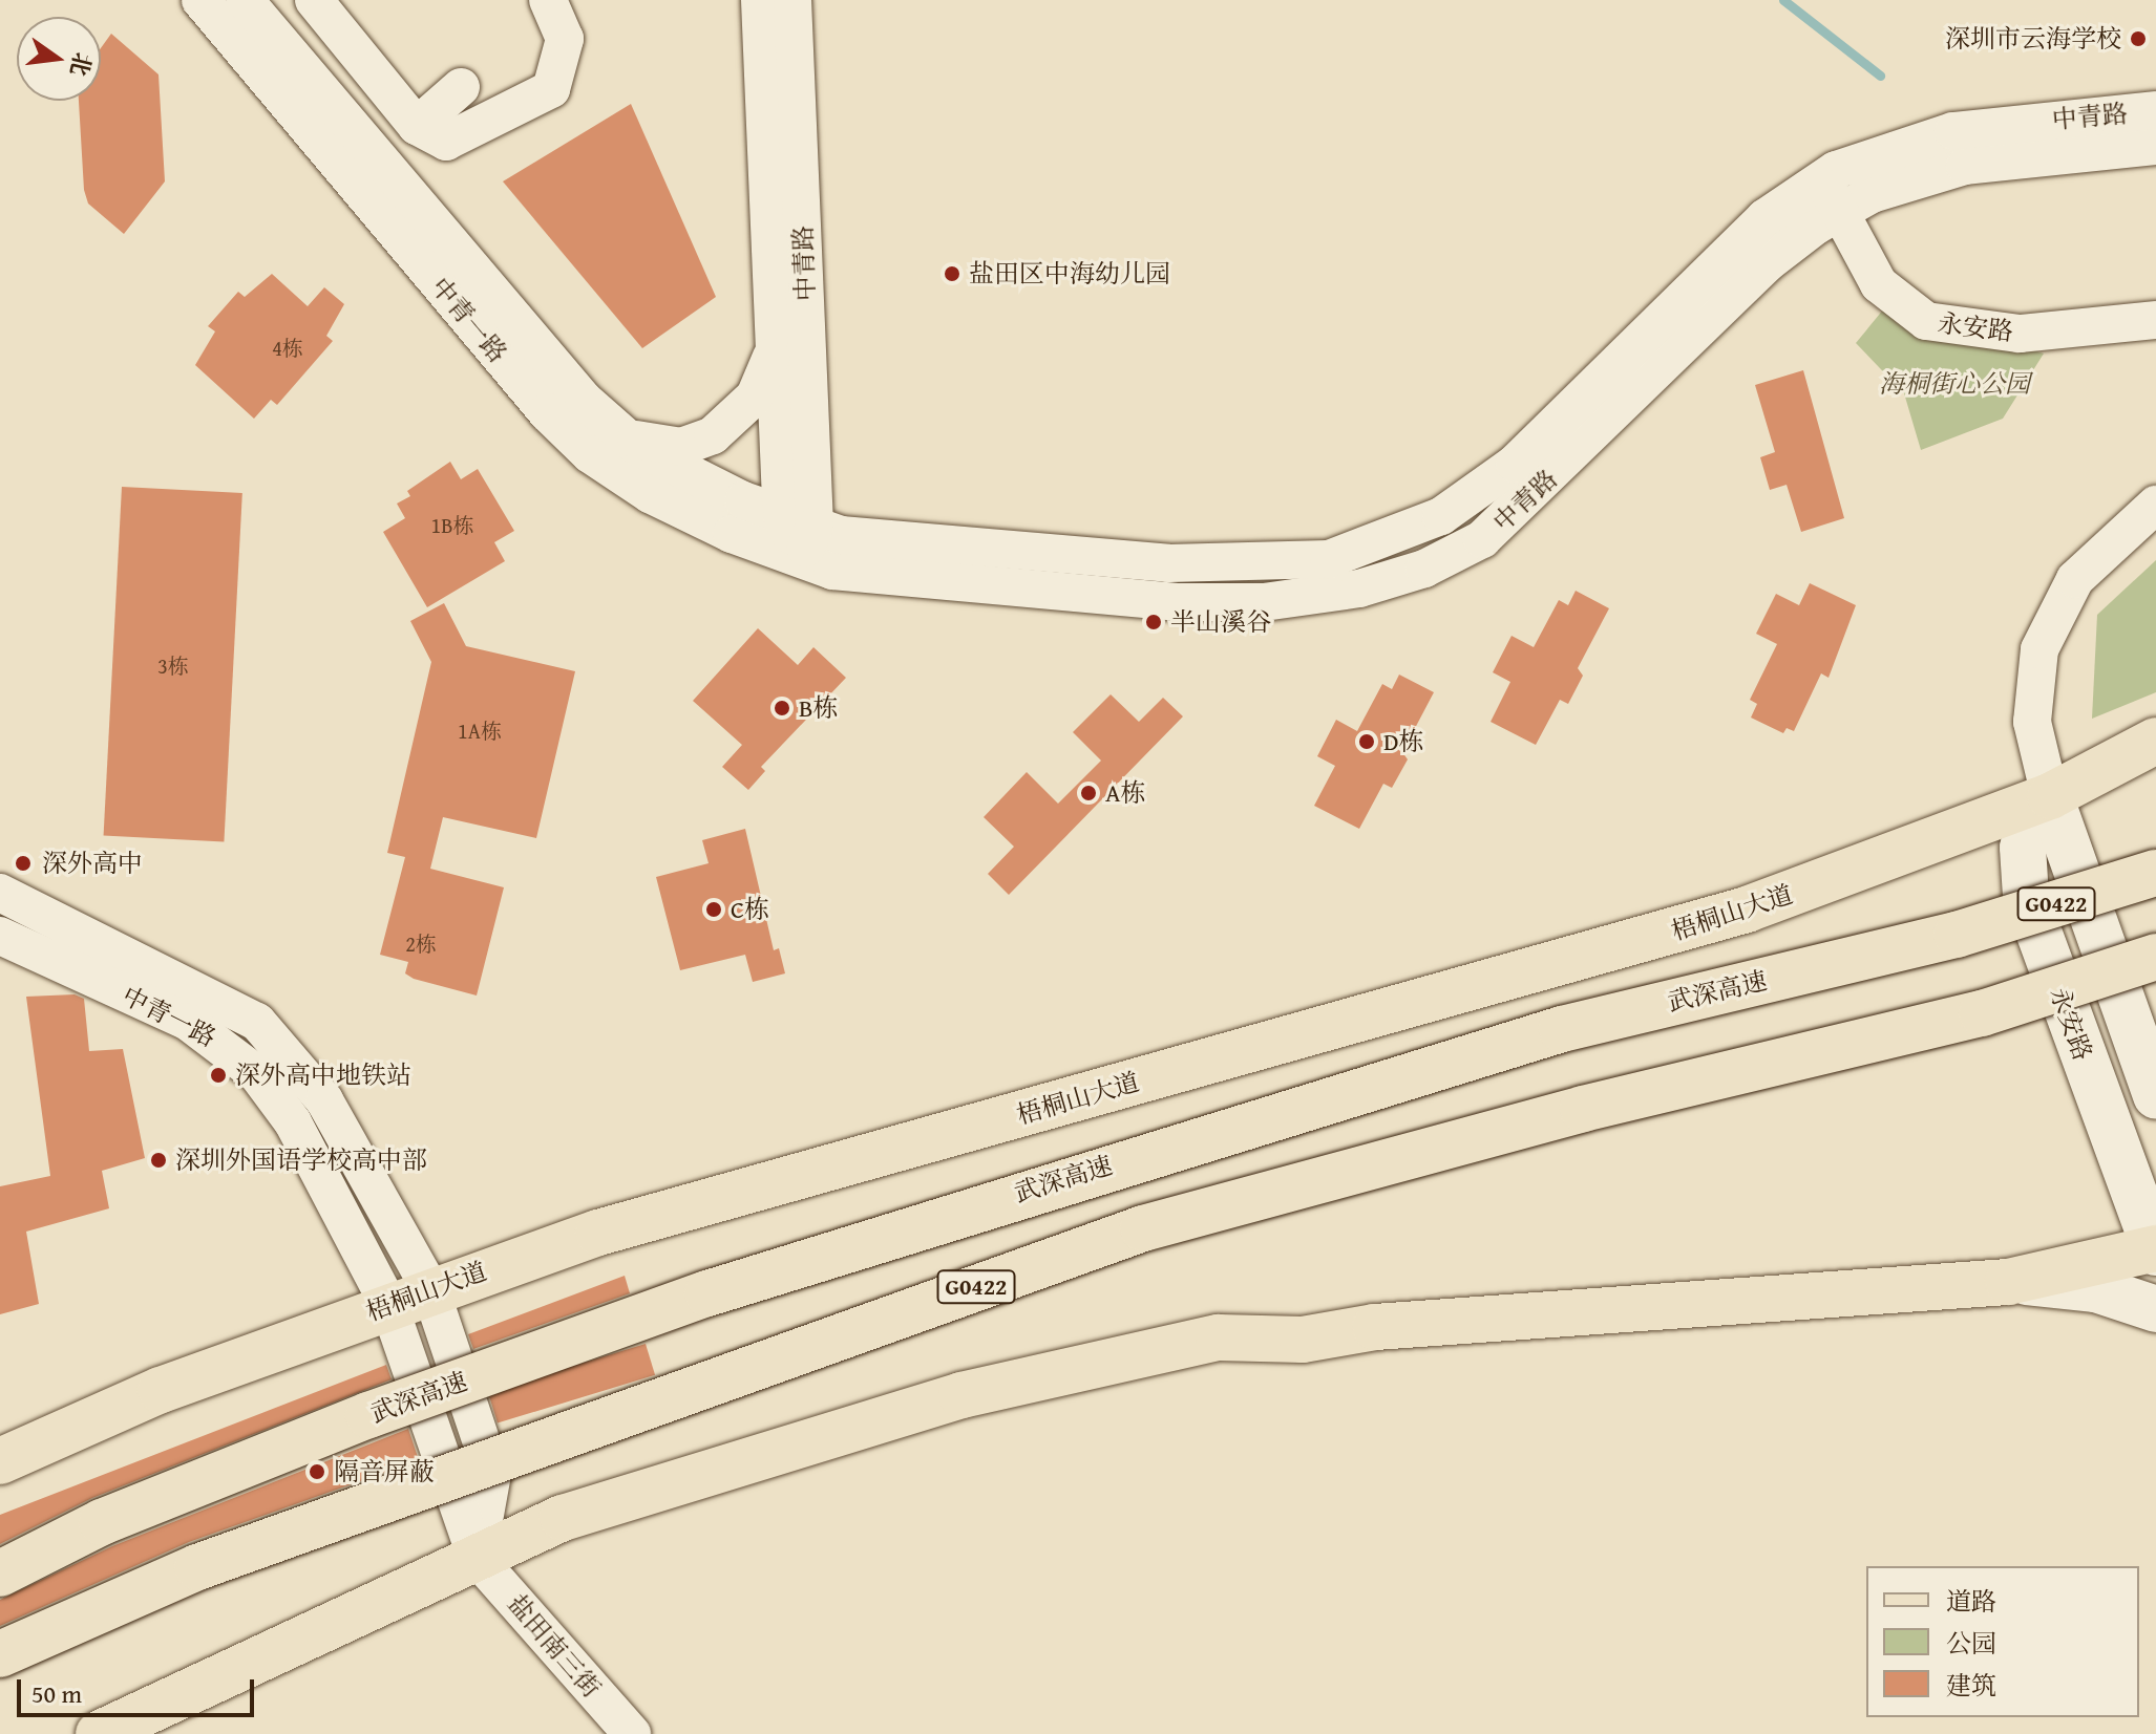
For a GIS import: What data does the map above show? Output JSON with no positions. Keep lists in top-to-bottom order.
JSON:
{
  "streets": {
    "main road": [
      "永安路",
      "G0422",
      "梧桐山大道",
      "武深高速"
    ],
    "street": ["中青路", "中青一路", "盐田南三街"]
  },
  "crossings": [
    ["中青路", "中青一路"],
    ["中青路", "永安路"],
    ["中青一路", "梧桐山大道"],
    ["永安路", "梧桐山大道"]
  ],
  "parks": ["海桐街心公园"],
  "places": [
    "深圳市云海学校",
    "盐田区中海幼儿园",
    "半山溪谷",
    "B栋",
    "D栋",
    "A栋",
    "深外高中",
    "C栋",
    "深外高中地铁站",
    "深圳外国语学校高中部",
    "隔音屏蔽"
  ],
  "house_numbers": [
    "4栋",
    "1B栋",
    "3栋",
    "1A栋",
    "2栋"
  ],
  "legend": ["道路", "公园", "建筑"],
  "scale_bar": "50 m",
  "north": "right"
}
